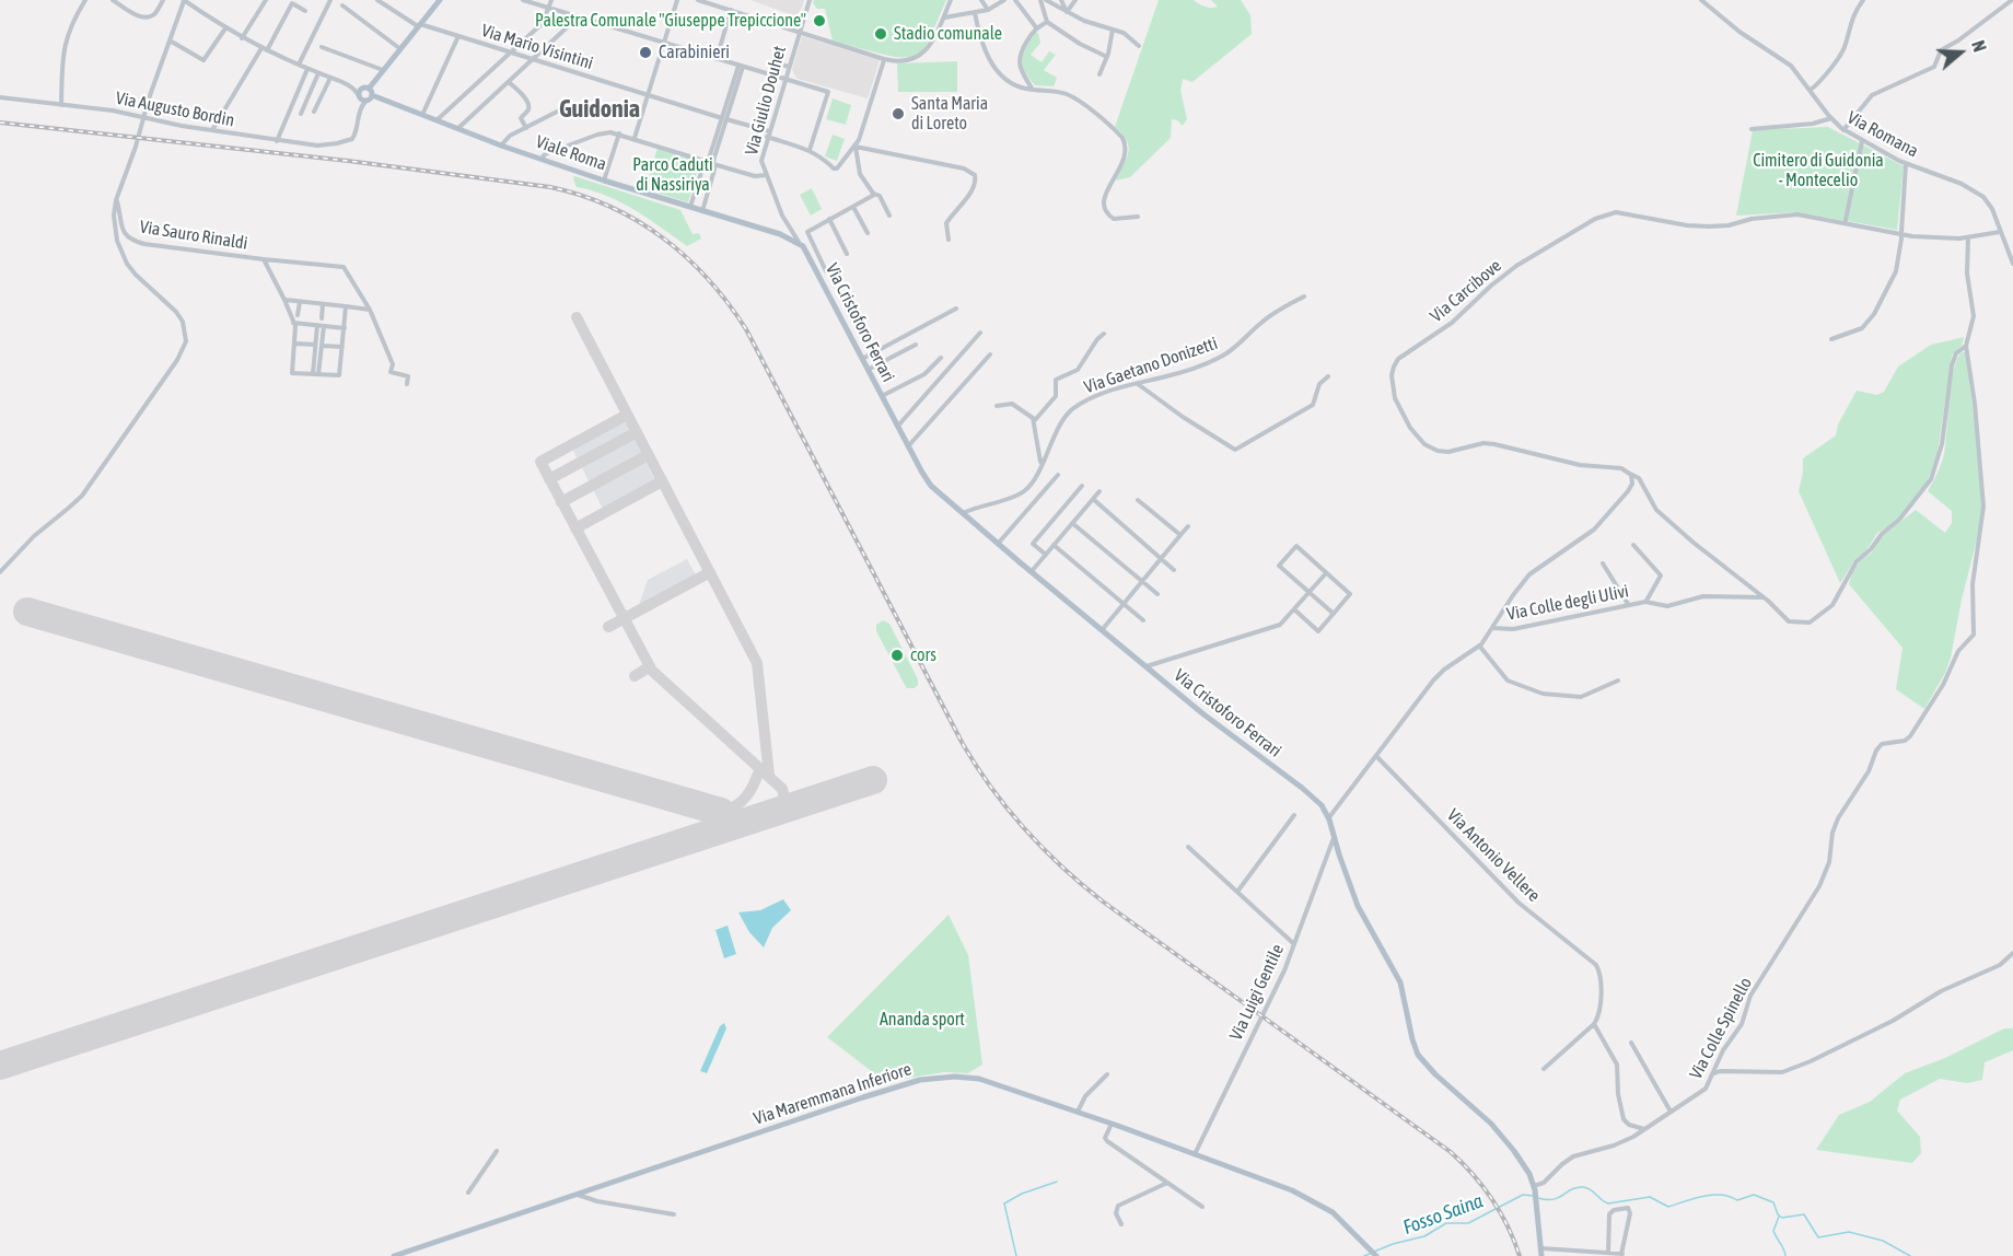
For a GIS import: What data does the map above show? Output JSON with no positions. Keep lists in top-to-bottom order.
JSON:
{
  "streets": {
    "main road": ["Viale Roma", "Via Cristoforo Ferrari", "Via Maremmana Inferiore"],
    "street": [
      "Via Mario Visintini",
      "Via Giulio Douhet",
      "Via Augusto Bordin",
      "Via Romana",
      "Via Sauro Rinaldi",
      "Via Carcibove",
      "Via Gaetano Donizetti",
      "Via Colle degli Ulivi",
      "Via Antonio Vellere",
      "Via Luigi Gentile",
      "Via Colle Spinello"
    ]
  },
  "crossings": [
    ["Via Mario Visintini", "Via Giulio Douhet"],
    ["Via Romana", "Via Carcibove"],
    ["Viale Roma", "Via Cristoforo Ferrari"],
    ["Via Cristoforo Ferrari", "Via Gaetano Donizetti"],
    ["Via Cristoforo Ferrari", "Via Luigi Gentile"],
    ["Via Cristoforo Ferrari", "Via Colle Spinello"],
    ["Via Luigi Gentile", "Via Maremmana Inferiore"]
  ],
  "districts": ["Guidonia"],
  "water": ["Fosso Saina"],
  "parks": ["Cimitero di Guidonia - Montecelio", "Parco Caduti di Nassiriya", "Ananda sport"],
  "places": [
    "Palestra Comunale \"Giuseppe Trepiccione\"",
    "Stadio comunale",
    "Carabinieri",
    "Santa Maria di Loreto",
    "cors"
  ],
  "north": "right"
}
